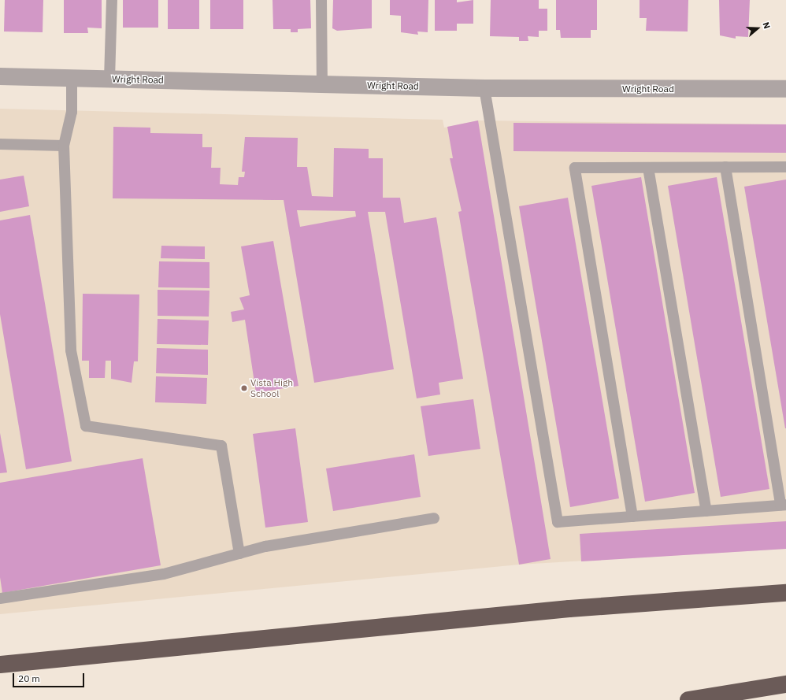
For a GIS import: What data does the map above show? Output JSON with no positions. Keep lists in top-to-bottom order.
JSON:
{
  "streets": {
    "street": ["Wright Road"]
  },
  "places": ["Vista High School"],
  "scale_bar": "20 m",
  "north": "right"
}
